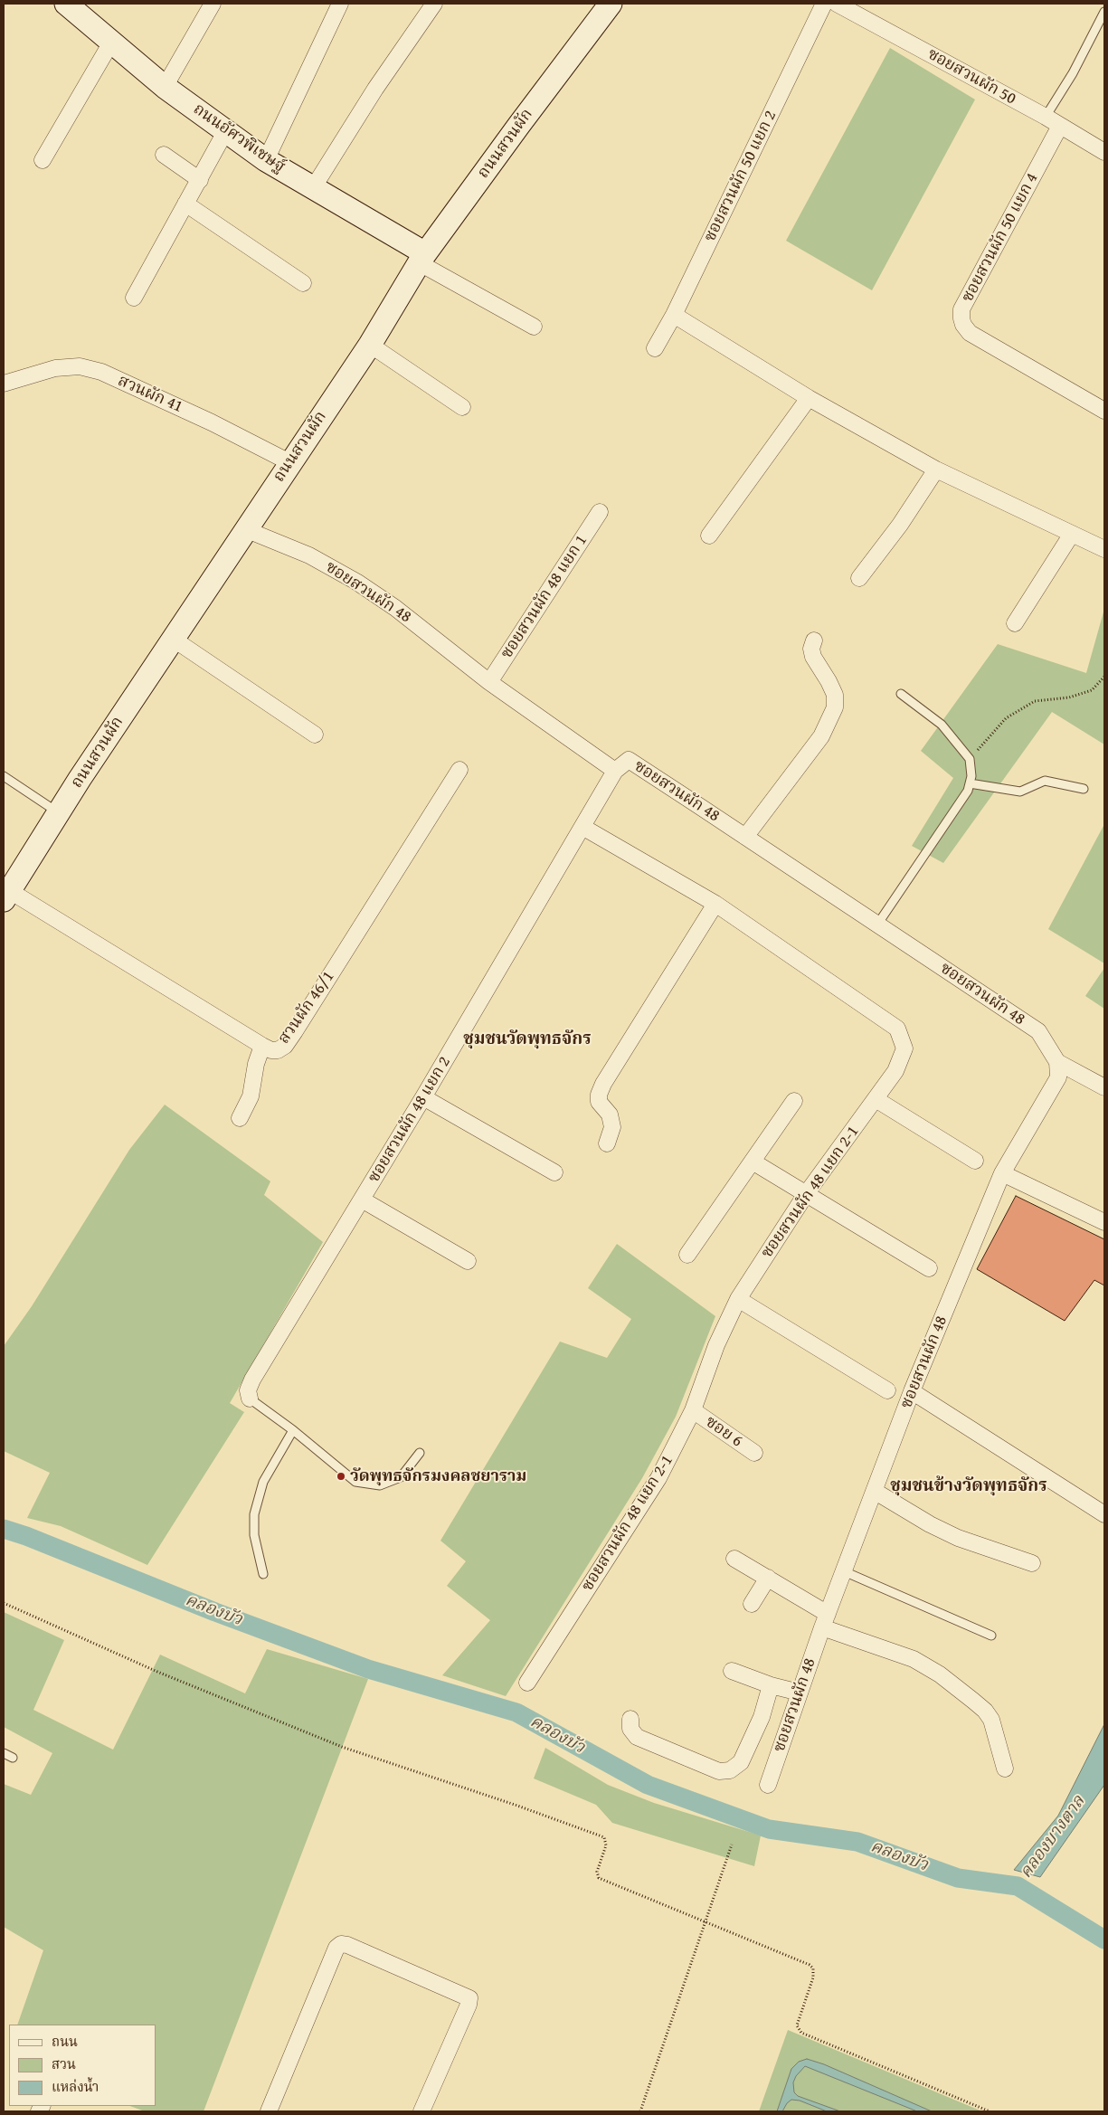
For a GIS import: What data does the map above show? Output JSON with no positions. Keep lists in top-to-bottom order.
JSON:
{
  "streets": {
    "street": [
      "ซอยสวนผัก 50",
      "ถนนอัศวพิเชษฐ์",
      "ถนนสวนผัก",
      "ซอยสวนผัก 50 แยก 2",
      "ซอยสวนผัก 50 แยก 4",
      "สวนผัก 41",
      "ซอยสวนผัก 48",
      "ซอยสวนผัก 48 แยก 1",
      "สวนผัก 46/1",
      "ซอยสวนผัก 48 แยก 2",
      "ซอยสวนผัก 48 แยก 2-1",
      "ซอย 6"
    ]
  },
  "crossings": [
    ["ซอยสวนผัก 50", "ซอยสวนผัก 50 แยก 4"],
    ["ถนนอัศวพิเชษฐ์", "ถนนสวนผัก"],
    ["ถนนสวนผัก", "สวนผัก 41"],
    ["ถนนสวนผัก", "ซอยสวนผัก 48"],
    ["ถนนสวนผัก", "สวนผัก 46/1"],
    ["ซอยสวนผัก 48", "ซอยสวนผัก 48 แยก 1"],
    ["ซอยสวนผัก 48", "ซอยสวนผัก 48 แยก 2"],
    ["ซอยสวนผัก 48 แยก 2", "ซอยสวนผัก 48 แยก 2-1"],
    ["ซอยสวนผัก 48 แยก 2-1", "ซอย 6"]
  ],
  "districts": ["ชุมชนวัดพุทธจักร", "ชุมชนข้างวัดพุทธจักร"],
  "water": ["คลองบัว", "คลองบางตาล"],
  "places": ["วัดพุทธจักรมงคลชยาราม"],
  "legend": ["ถนน", "สวน", "แหล่งน้ำ"]
}
